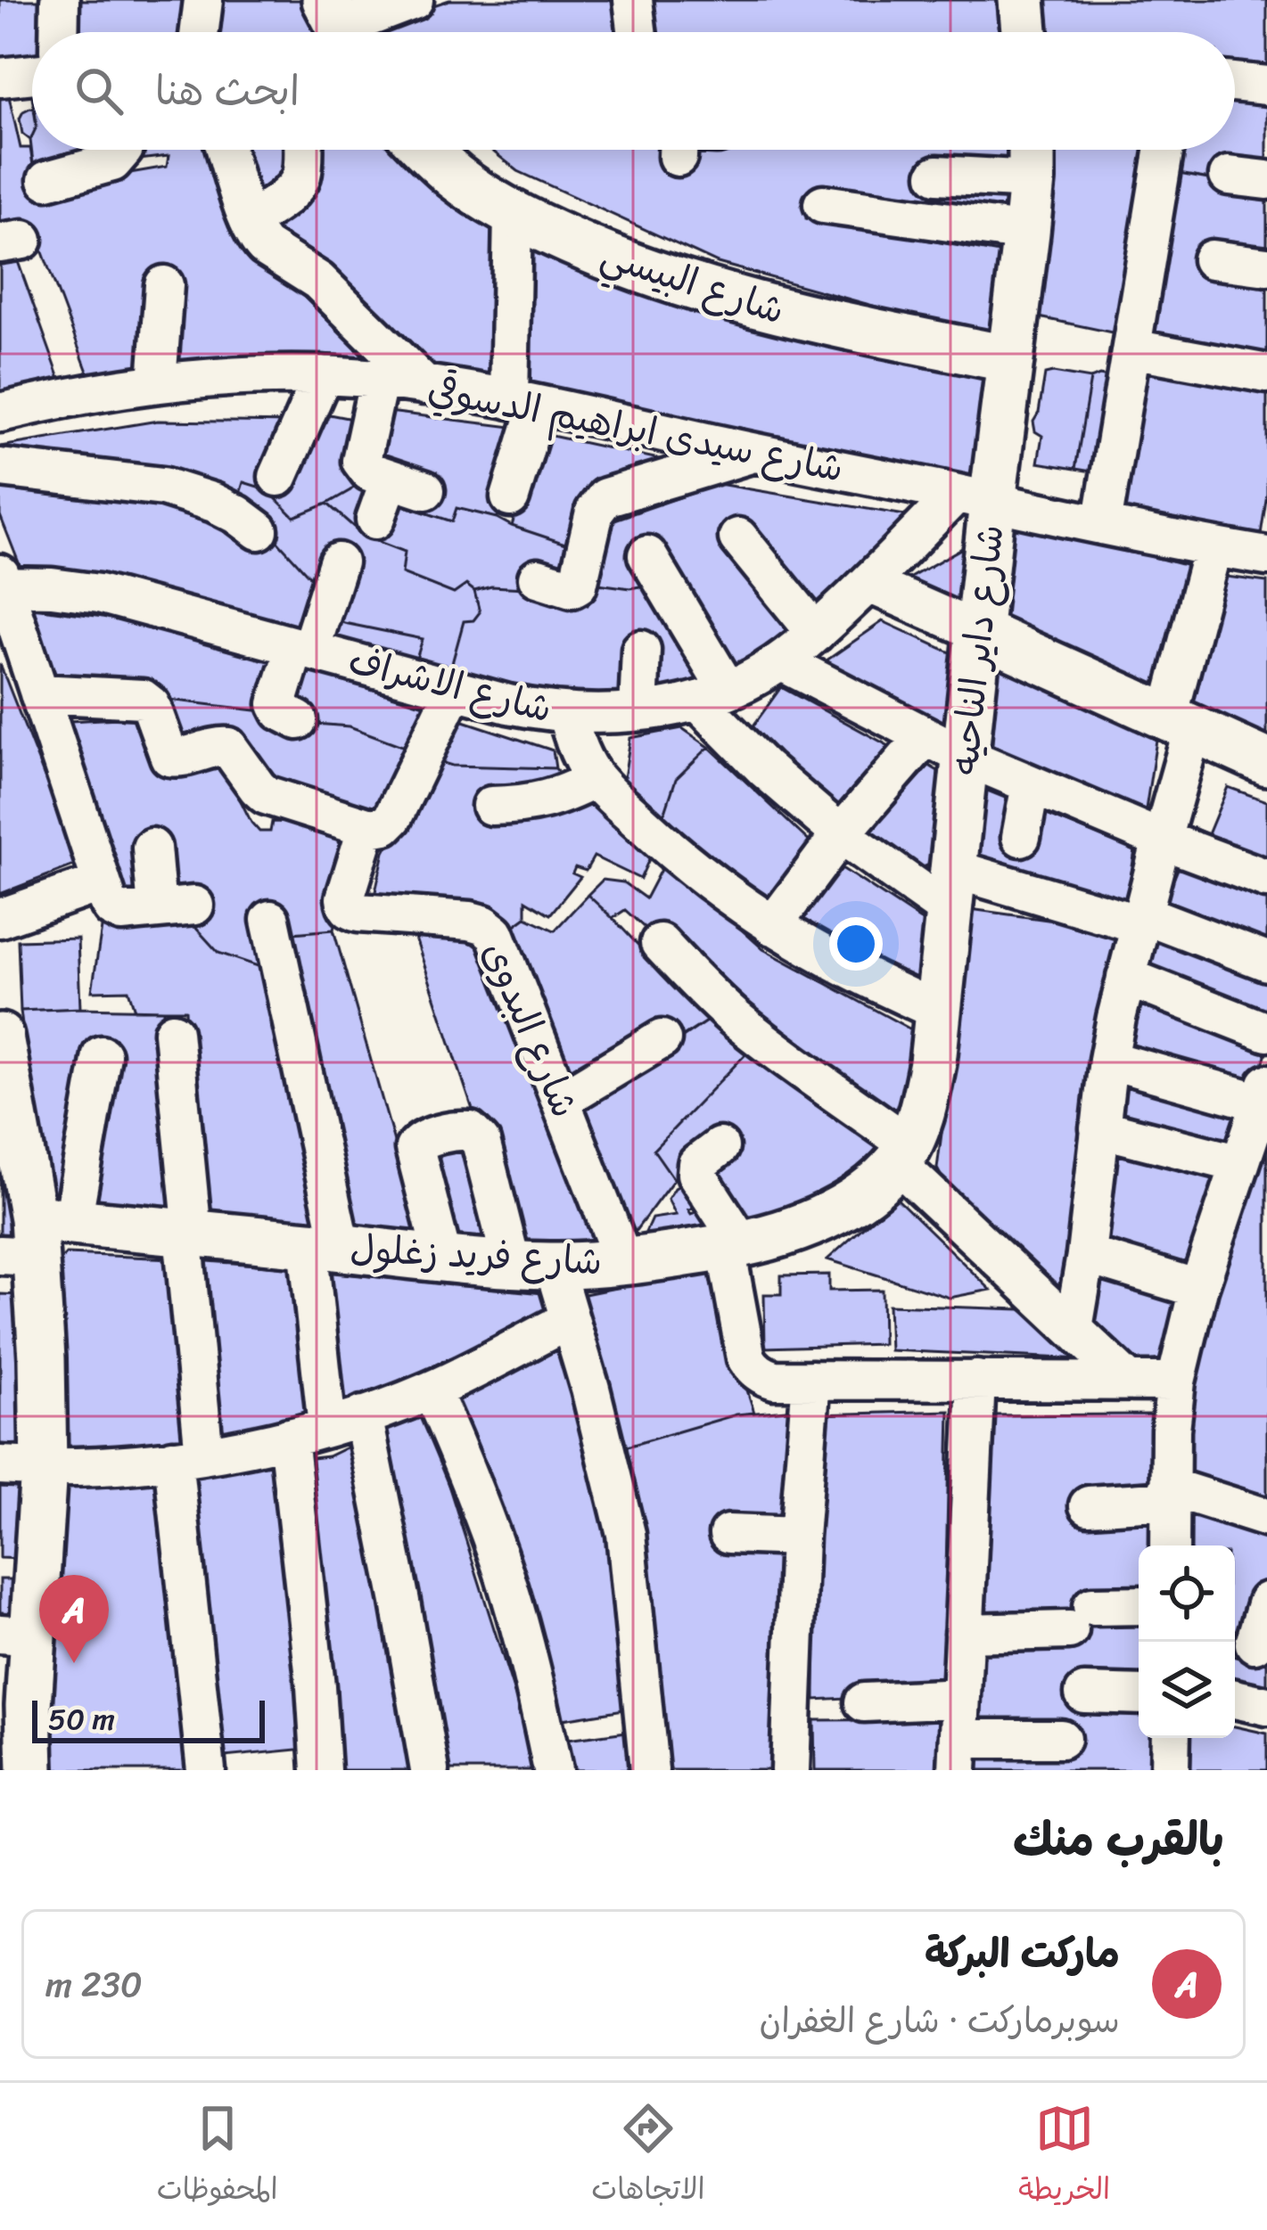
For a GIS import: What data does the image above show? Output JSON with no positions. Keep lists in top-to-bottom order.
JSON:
{
  "streets": {
    "street": [
      "شارع البيسي",
      "شارع سيدى ابراهيم الدسوقي",
      "شارع داير الناحيه",
      "شارع الاشراف",
      "شارع البدوى",
      "شارع فريد زغلول"
    ]
  },
  "crossings": [
    ["شارع البيسي", "شارع داير الناحيه"],
    ["شارع سيدى ابراهيم الدسوقي", "شارع داير الناحيه"],
    ["شارع سيدى ابراهيم الدسوقي", "شارع الاشراف"],
    ["شارع داير الناحيه", "شارع الاشراف"],
    ["شارع داير الناحيه", "شارع فريد زغلول"],
    ["شارع الاشراف", "شارع البدوى"],
    ["شارع البدوى", "شارع فريد زغلول"]
  ],
  "scale_bar": "50 m",
  "page": {
    "search": "ابحث هنا",
    "pins": "A",
    "scale": "50 m",
    "heading": "بالقرب منك",
    "list": [
      {
        "mark": "A",
        "name": "ماركت البركة",
        "note": "سوبرماركت · شارع الغفران",
        "value": "230 m"
      }
    ],
    "nav": ["الخريطة", "الاتجاهات", "المحفوظات"]
  }
}
